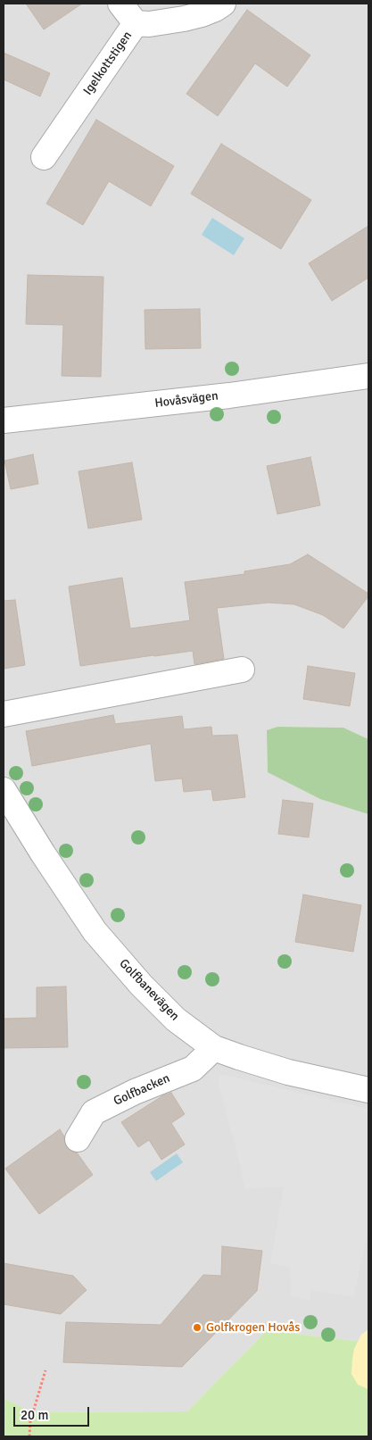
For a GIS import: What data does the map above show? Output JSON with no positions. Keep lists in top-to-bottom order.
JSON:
{
  "streets": {
    "street": [
      "Igelkottstigen",
      "Hovåsvägen",
      "Golfbanevägen",
      "Golfbacken"
    ]
  },
  "crossings": [
    ["Golfbanevägen", "Golfbacken"]
  ],
  "places": ["Golfkrogen Hovås"],
  "scale_bar": "20 m"
}
